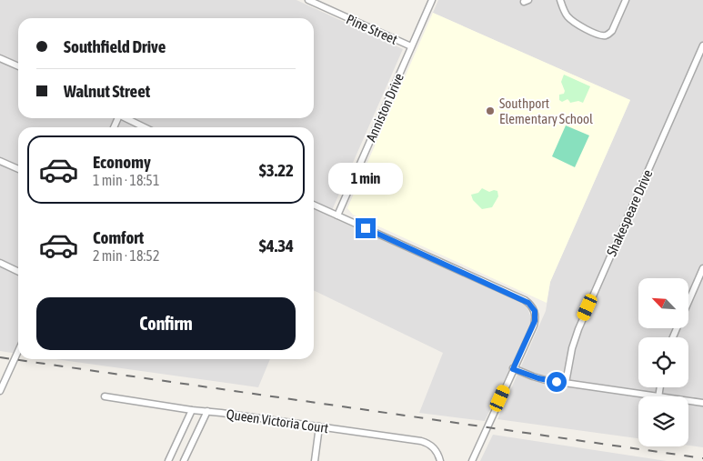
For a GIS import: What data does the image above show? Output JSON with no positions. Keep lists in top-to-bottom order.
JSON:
{
  "streets": {
    "street": [
      "Pine Street",
      "Anniston Drive",
      "Shakespeare Drive",
      "Queen Victoria Court"
    ]
  },
  "crossings": [
    ["Pine Street", "Anniston Drive"]
  ],
  "places": ["Southport Elementary School"],
  "north": "top left",
  "page": {
    "banner": ["Southfield Drive", "Walnut Street"],
    "list": [
      {
        "name": "Economy",
        "note": "1 min · 18:51",
        "value": "$3.22"
      },
      {
        "name": "Comfort",
        "note": "2 min · 18:52",
        "value": "$4.34"
      }
    ],
    "bubble": "1 min",
    "buttons": "Confirm"
  }
}
